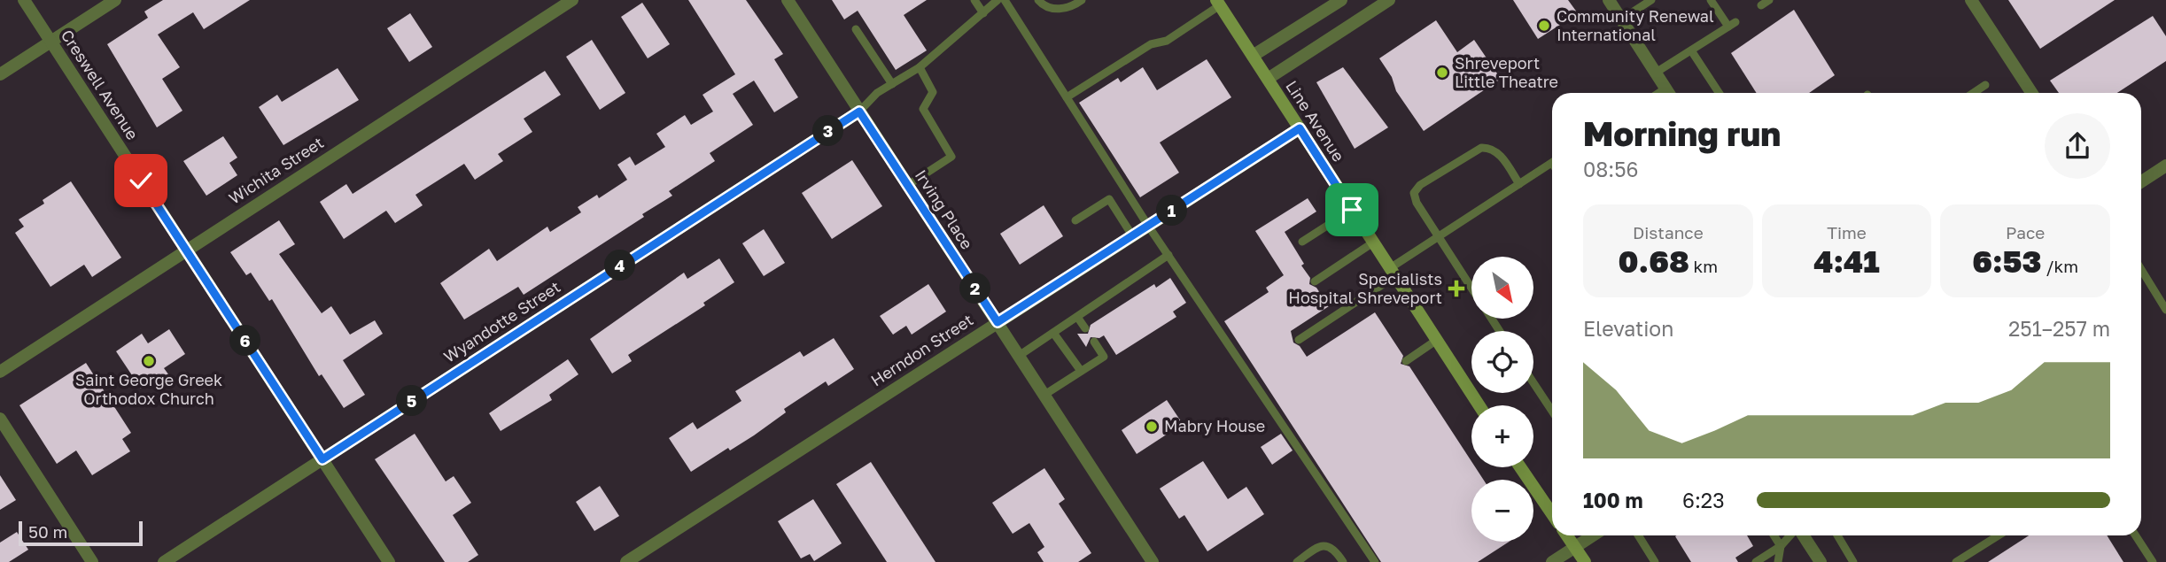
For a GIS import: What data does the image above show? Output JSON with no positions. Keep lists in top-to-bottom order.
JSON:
{
  "streets": {
    "main road": ["Line Avenue"],
    "street": [
      "Creswell Avenue",
      "Wichita Street",
      "Irving Place",
      "Wyandotte Street",
      "Herndon Street"
    ]
  },
  "crossings": [
    ["Creswell Avenue", "Wichita Street"],
    ["Creswell Avenue", "Wyandotte Street"],
    ["Line Avenue", "Herndon Street"],
    ["Irving Place", "Wyandotte Street"],
    ["Irving Place", "Herndon Street"]
  ],
  "places": {
    "other": [
      "Community Renewal International",
      "Shreveport Little Theatre",
      "Saint George Greek Orthodox Church",
      "Mabry House"
    ],
    "health": ["Specialists Hospital Shreveport"]
  },
  "scale_bar": "50 m",
  "north": "bottom right",
  "page": {
    "heading": ["Morning run", "08:56"],
    "pins": [
      "3",
      "1",
      "4",
      "2",
      "6",
      "5"
    ],
    "stats": [
      ["Distance", "0.68 km"],
      ["Time", "4:41"],
      ["Pace", "6:53 /km"]
    ],
    "map_buttons": ["+", "−"],
    "chart": ["Elevation", "251–257 m"],
    "list": [
      {
        "name": "100 m",
        "note": "6:23"
      }
    ],
    "scale": "50 m"
  }
}
